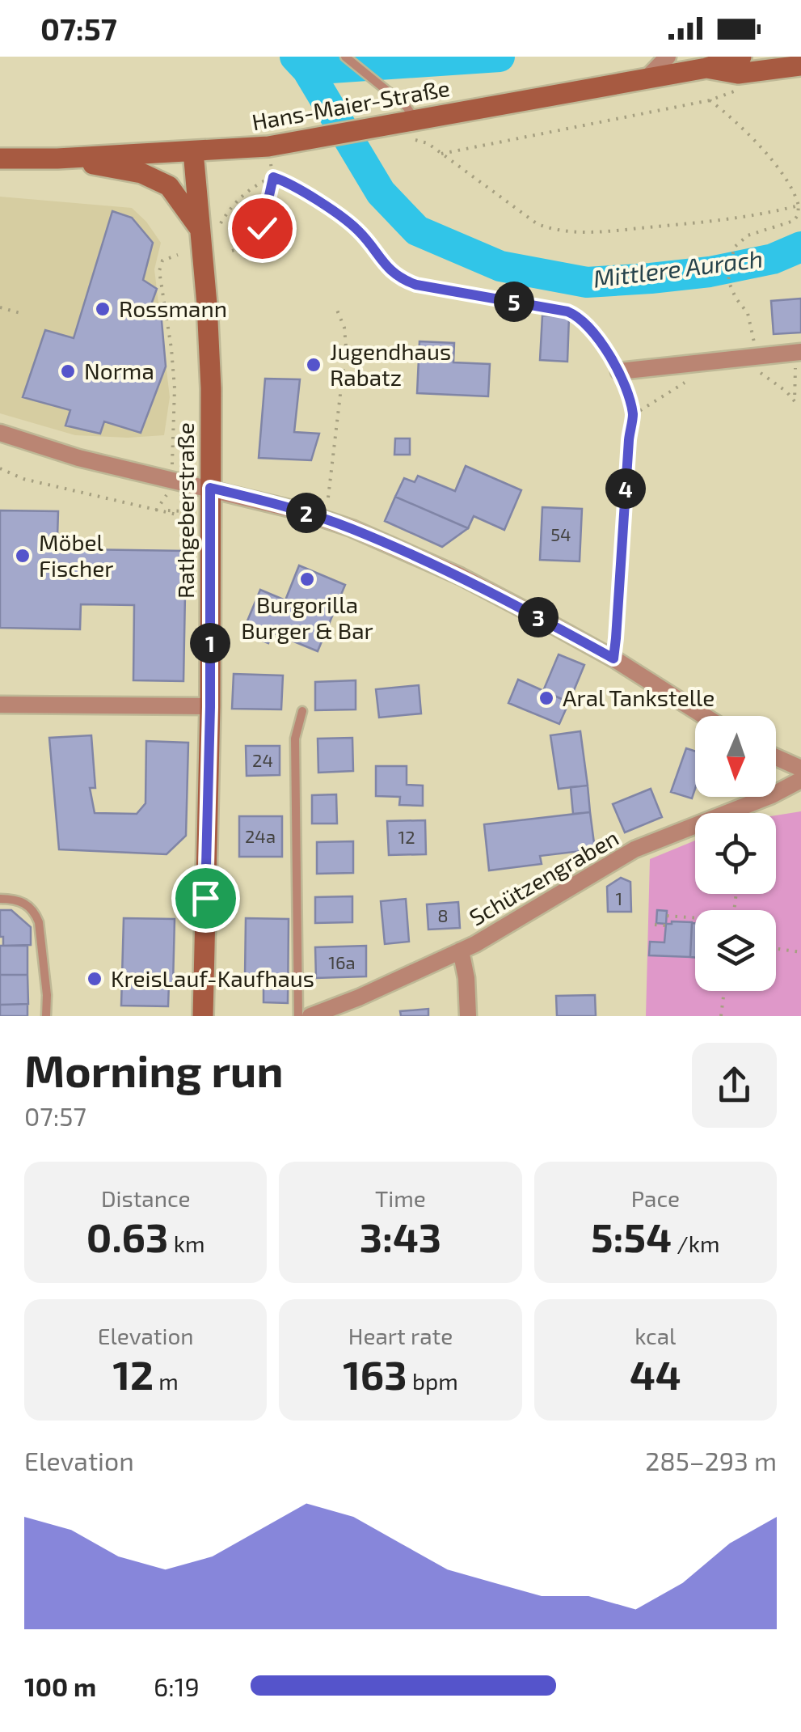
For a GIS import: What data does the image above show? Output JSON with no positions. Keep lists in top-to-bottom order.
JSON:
{
  "streets": {
    "street": ["Hans-Maier-Straße", "Rathgeberstraße", "Schützengraben"]
  },
  "crossings": [
    ["Hans-Maier-Straße", "Rathgeberstraße"]
  ],
  "water": ["Mittlere Aurach"],
  "places": [
    "Rossmann",
    "Jugendhaus Rabatz",
    "Norma",
    "Möbel Fischer",
    "Burgorilla Burger & Bar",
    "Aral Tankstelle",
    "KreisLauf-Kaufhaus"
  ],
  "house_numbers": [
    "54",
    "24",
    "24a",
    "12",
    "1",
    "8",
    "16a"
  ],
  "north": "bottom",
  "page": {
    "status": "07:57",
    "pins": [
      "5",
      "4",
      "2",
      "3",
      "1"
    ],
    "heading": ["Morning run", "07:57"],
    "stats": [
      ["Distance", "0.63 km"],
      ["Time", "3:43"],
      ["Pace", "5:54 /km"],
      ["Elevation", "12 m"],
      ["Heart rate", "163 bpm"],
      ["kcal", "44"]
    ],
    "chart": ["Elevation", "285–293 m"],
    "list": [
      {
        "name": "100 m",
        "note": "6:19"
      }
    ]
  }
}
